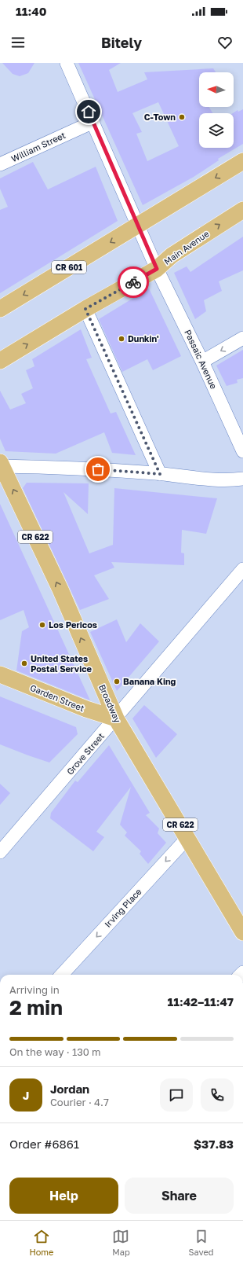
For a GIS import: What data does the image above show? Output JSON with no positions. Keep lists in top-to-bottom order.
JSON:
{
  "streets": {
    "main road": [
      "Main Avenue",
      "CR 601",
      "CR 622",
      "Garden Street",
      "Broadway"
    ],
    "street": [
      "William Street",
      "Passaic Avenue",
      "Grove Street",
      "Irving Place"
    ]
  },
  "crossings": [
    ["William Street", "Passaic Avenue"],
    ["Main Avenue", "Passaic Avenue"],
    ["CR 601", "Passaic Avenue"],
    ["Garden Street", "Broadway"],
    ["Garden Street", "Grove Street"],
    ["Broadway", "Grove Street"],
    ["Broadway", "Irving Place"]
  ],
  "one_way": ["Broadway", "Irving Place"],
  "places": [
    "C-Town",
    "Dunkin'",
    "Los Pericos",
    "United States Postal Service",
    "Banana King"
  ],
  "north": "left",
  "page": {
    "status": "11:40",
    "header": "Bitely",
    "heading": ["2 min", "Arriving in", "11:42–11:47"],
    "panel": [
      "Jordan",
      "Courier · 4.7",
      "Order #6861",
      "$37.83"
    ],
    "bar": "On the way · 130 m",
    "round": "J",
    "buttons": ["Help", "Share"],
    "tabs": ["Home", "Map", "Saved"]
  }
}
